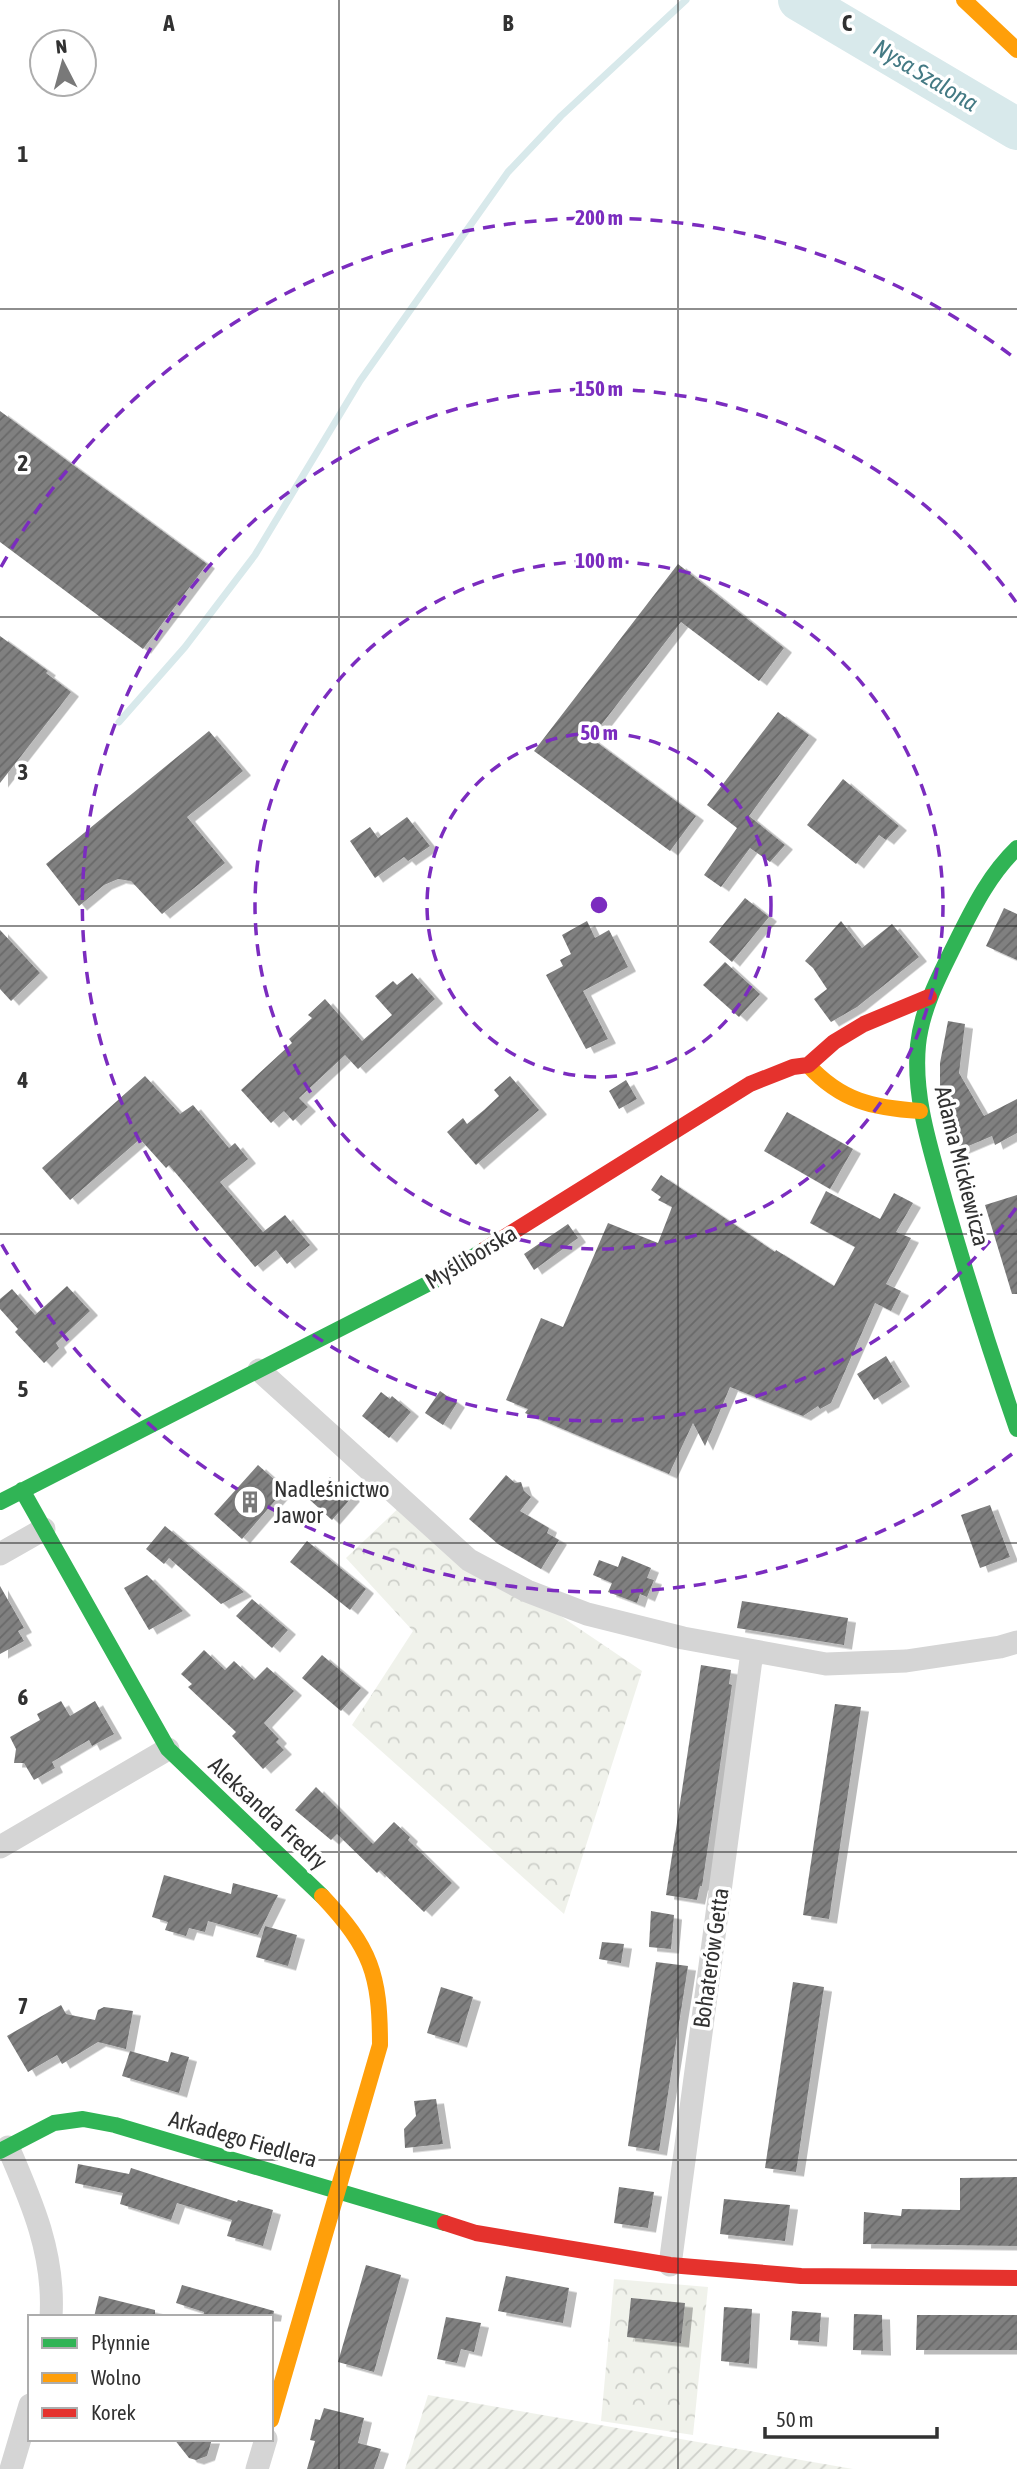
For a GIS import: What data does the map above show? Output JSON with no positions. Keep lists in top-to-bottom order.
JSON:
{
  "streets": {
    "street": [
      "Adama Mickiewicza",
      "Myśliborska",
      "Aleksandra Fredry",
      "Bohaterów Getta",
      "Arkadego Fiedlera"
    ]
  },
  "crossings": [
    ["Adama Mickiewicza", "Myśliborska"],
    ["Myśliborska", "Aleksandra Fredry"],
    ["Aleksandra Fredry", "Arkadego Fiedlera"],
    ["Bohaterów Getta", "Arkadego Fiedlera"]
  ],
  "water": ["Nysa Szalona"],
  "places": {
    "building": ["Nadleśnictwo Jawor"]
  },
  "legend": ["Płynnie", "Wolno", "Korek"],
  "scale_bar": "50 m",
  "north": "top",
  "grid": {
    "columns": ["A", "B", "C"],
    "rows": [
      "1",
      "2",
      "3",
      "4",
      "5",
      "6",
      "7"
    ]
  },
  "rings": [
    "200 m",
    "150 m",
    "100 m",
    "50 m"
  ]
}
